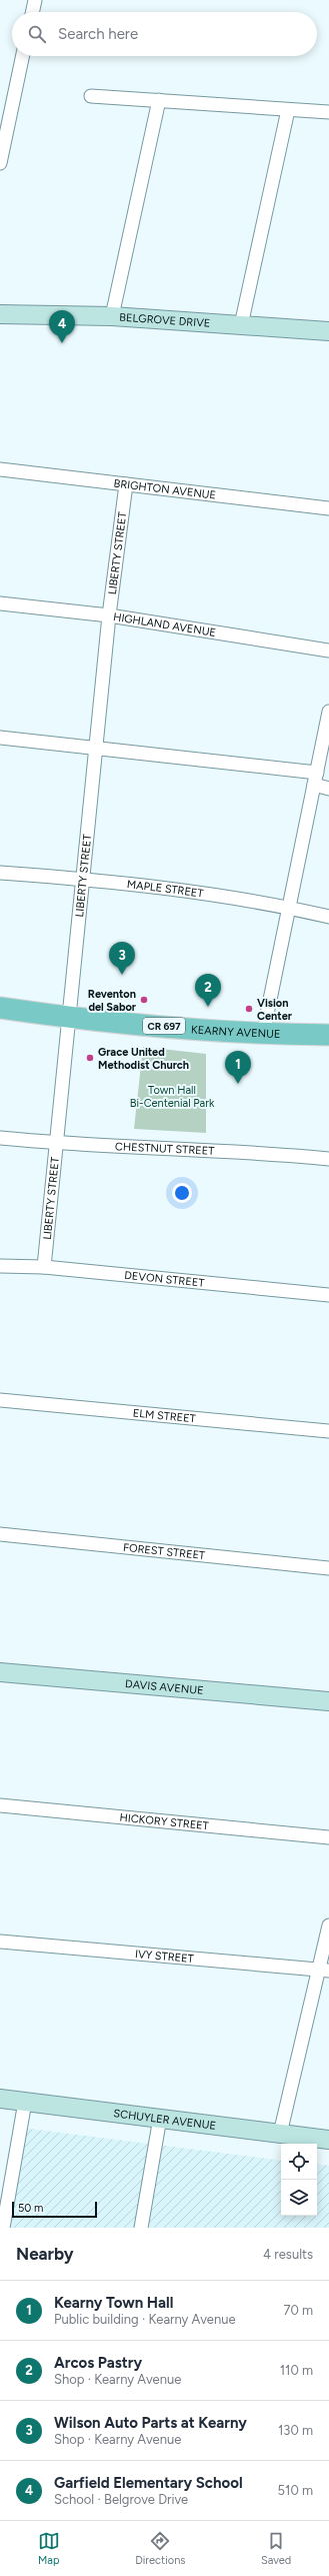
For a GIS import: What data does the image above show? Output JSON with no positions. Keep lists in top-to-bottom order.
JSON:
{
  "streets": {
    "main road": ["CR 697", "KEARNY AVENUE"],
    "street": [
      "BELGROVE DRIVE",
      "BRIGHTON AVENUE",
      "LIBERTY STREET",
      "HIGHLAND AVENUE",
      "MAPLE STREET",
      "CHESTNUT STREET",
      "DEVON STREET",
      "ELM STREET",
      "FOREST STREET",
      "DAVIS AVENUE",
      "HICKORY STREET",
      "IVY STREET",
      "SCHUYLER AVENUE"
    ]
  },
  "crossings": [
    ["BRIGHTON AVENUE", "LIBERTY STREET"],
    ["LIBERTY STREET", "HIGHLAND AVENUE"],
    ["LIBERTY STREET", "MAPLE STREET"],
    ["LIBERTY STREET", "KEARNY AVENUE"],
    ["LIBERTY STREET", "CHESTNUT STREET"],
    ["LIBERTY STREET", "DEVON STREET"]
  ],
  "parks": ["Town Hall Bi-Centenial Park"],
  "places": ["Reventon del Sabor", "Vision Center", "Grace United Methodist Church"],
  "scale_bar": "50 m",
  "page": {
    "search": "Search here",
    "pins": [
      "4",
      "3",
      "2",
      "1"
    ],
    "scale": "50 m",
    "heading": ["Nearby", "4 results"],
    "list": [
      {
        "mark": "1",
        "name": "Kearny Town Hall",
        "note": "Public building · Kearny Avenue",
        "value": "70 m"
      },
      {
        "mark": "2",
        "name": "Arcos Pastry",
        "note": "Shop · Kearny Avenue",
        "value": "110 m"
      },
      {
        "mark": "3",
        "name": "Wilson Auto Parts at Kearny",
        "note": "Shop · Kearny Avenue",
        "value": "130 m"
      },
      {
        "mark": "4",
        "name": "Garfield Elementary School",
        "note": "School · Belgrove Drive",
        "value": "510 m"
      }
    ],
    "nav": ["Map", "Directions", "Saved"]
  }
}
